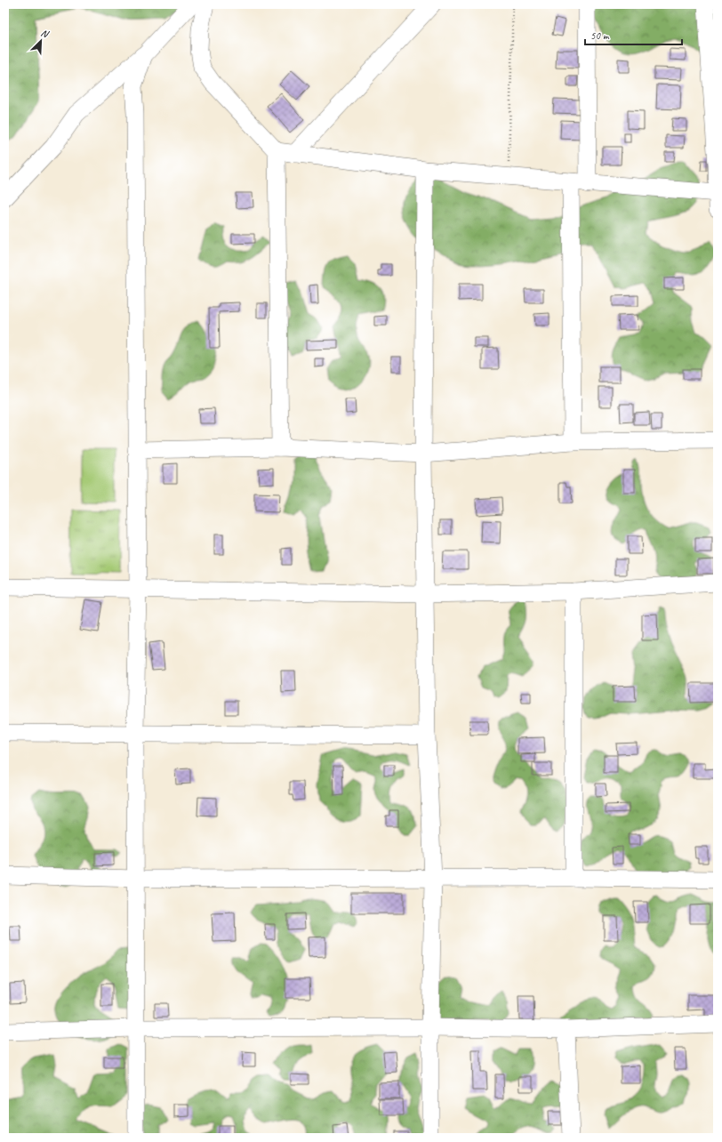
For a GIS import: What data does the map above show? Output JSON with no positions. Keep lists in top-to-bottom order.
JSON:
{
  "scale_bar": "50 m",
  "north": "top right"
}
